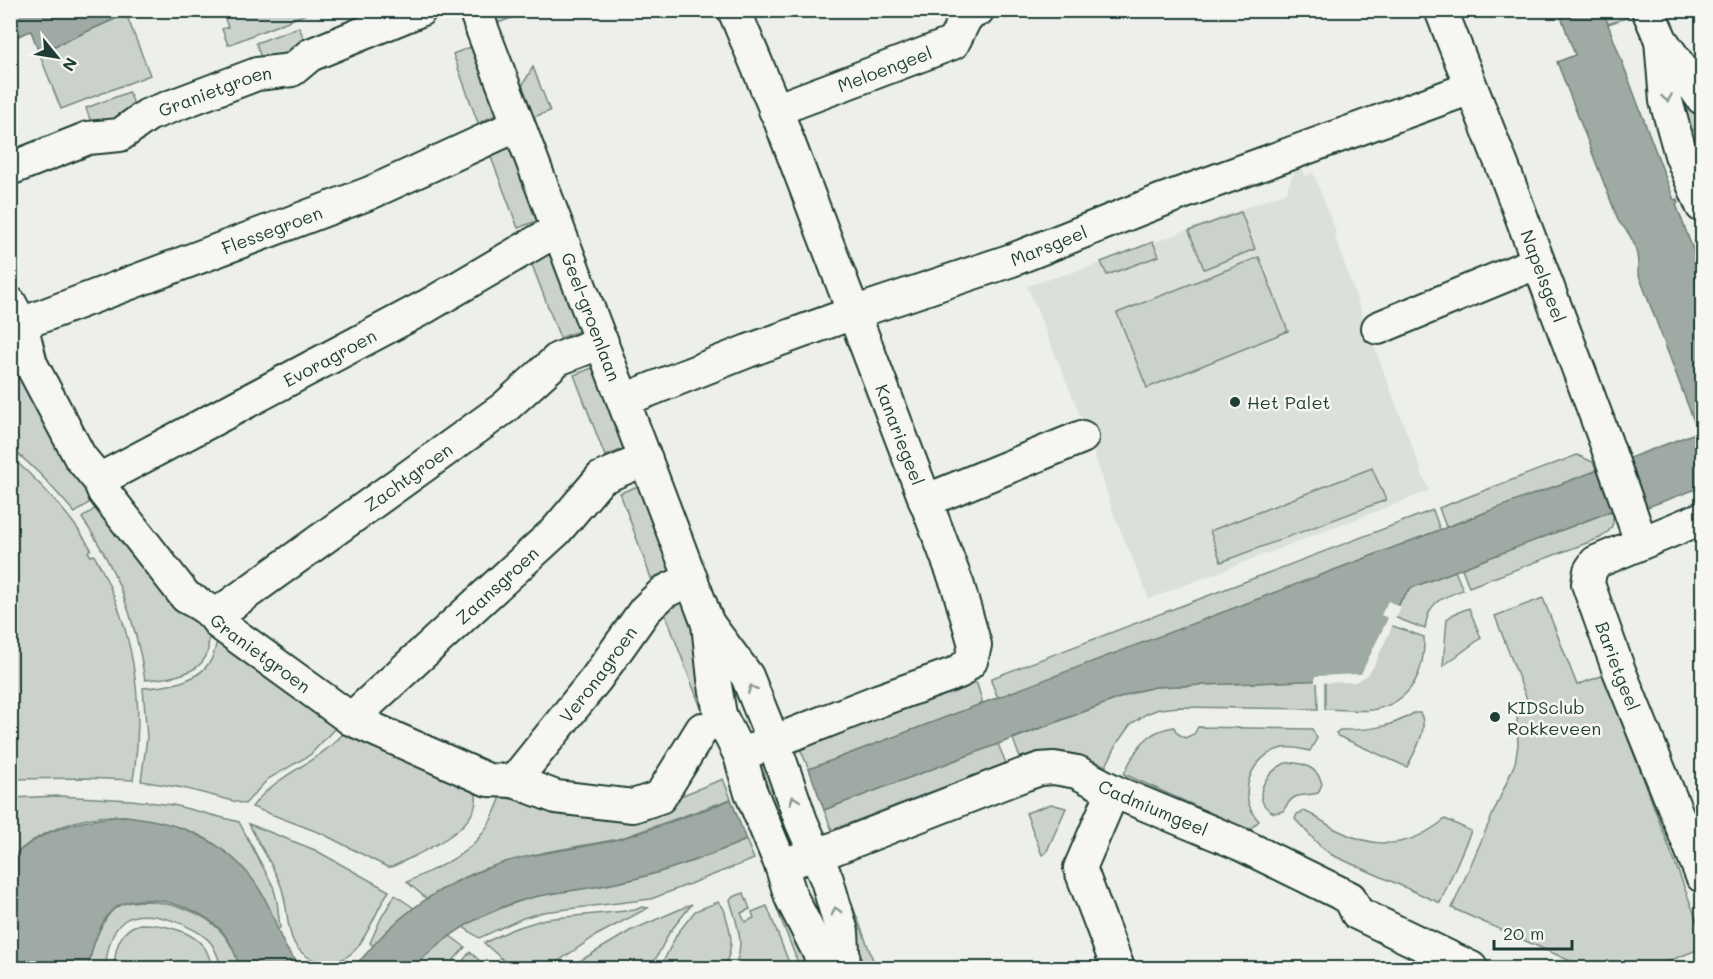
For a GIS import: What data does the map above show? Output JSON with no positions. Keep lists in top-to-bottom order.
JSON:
{
  "streets": {
    "street": [
      "Meloengeel",
      "Granietgroen",
      "Flessegroen",
      "Marsgeel",
      "Napelsgeel",
      "Geel-groenlaan",
      "Evoragroen",
      "Kanariegeel",
      "Zachtgroen",
      "Zaansgroen",
      "Barietgeel",
      "Veronagroen",
      "Cadmiumgeel"
    ]
  },
  "crossings": [
    ["Meloengeel", "Kanariegeel"],
    ["Granietgroen", "Flessegroen"],
    ["Granietgroen", "Evoragroen"],
    ["Granietgroen", "Zachtgroen"],
    ["Granietgroen", "Zaansgroen"],
    ["Granietgroen", "Veronagroen"],
    ["Flessegroen", "Geel-groenlaan"],
    ["Marsgeel", "Napelsgeel"],
    ["Marsgeel", "Geel-groenlaan"],
    ["Marsgeel", "Kanariegeel"],
    ["Napelsgeel", "Barietgeel"],
    ["Geel-groenlaan", "Evoragroen"],
    ["Geel-groenlaan", "Kanariegeel"],
    ["Geel-groenlaan", "Zachtgroen"],
    ["Geel-groenlaan", "Zaansgroen"],
    ["Geel-groenlaan", "Veronagroen"],
    ["Geel-groenlaan", "Cadmiumgeel"]
  ],
  "places": ["Het Palet", "KIDSclub Rokkeveen"],
  "scale_bar": "20 m",
  "north": "bottom right"
}
